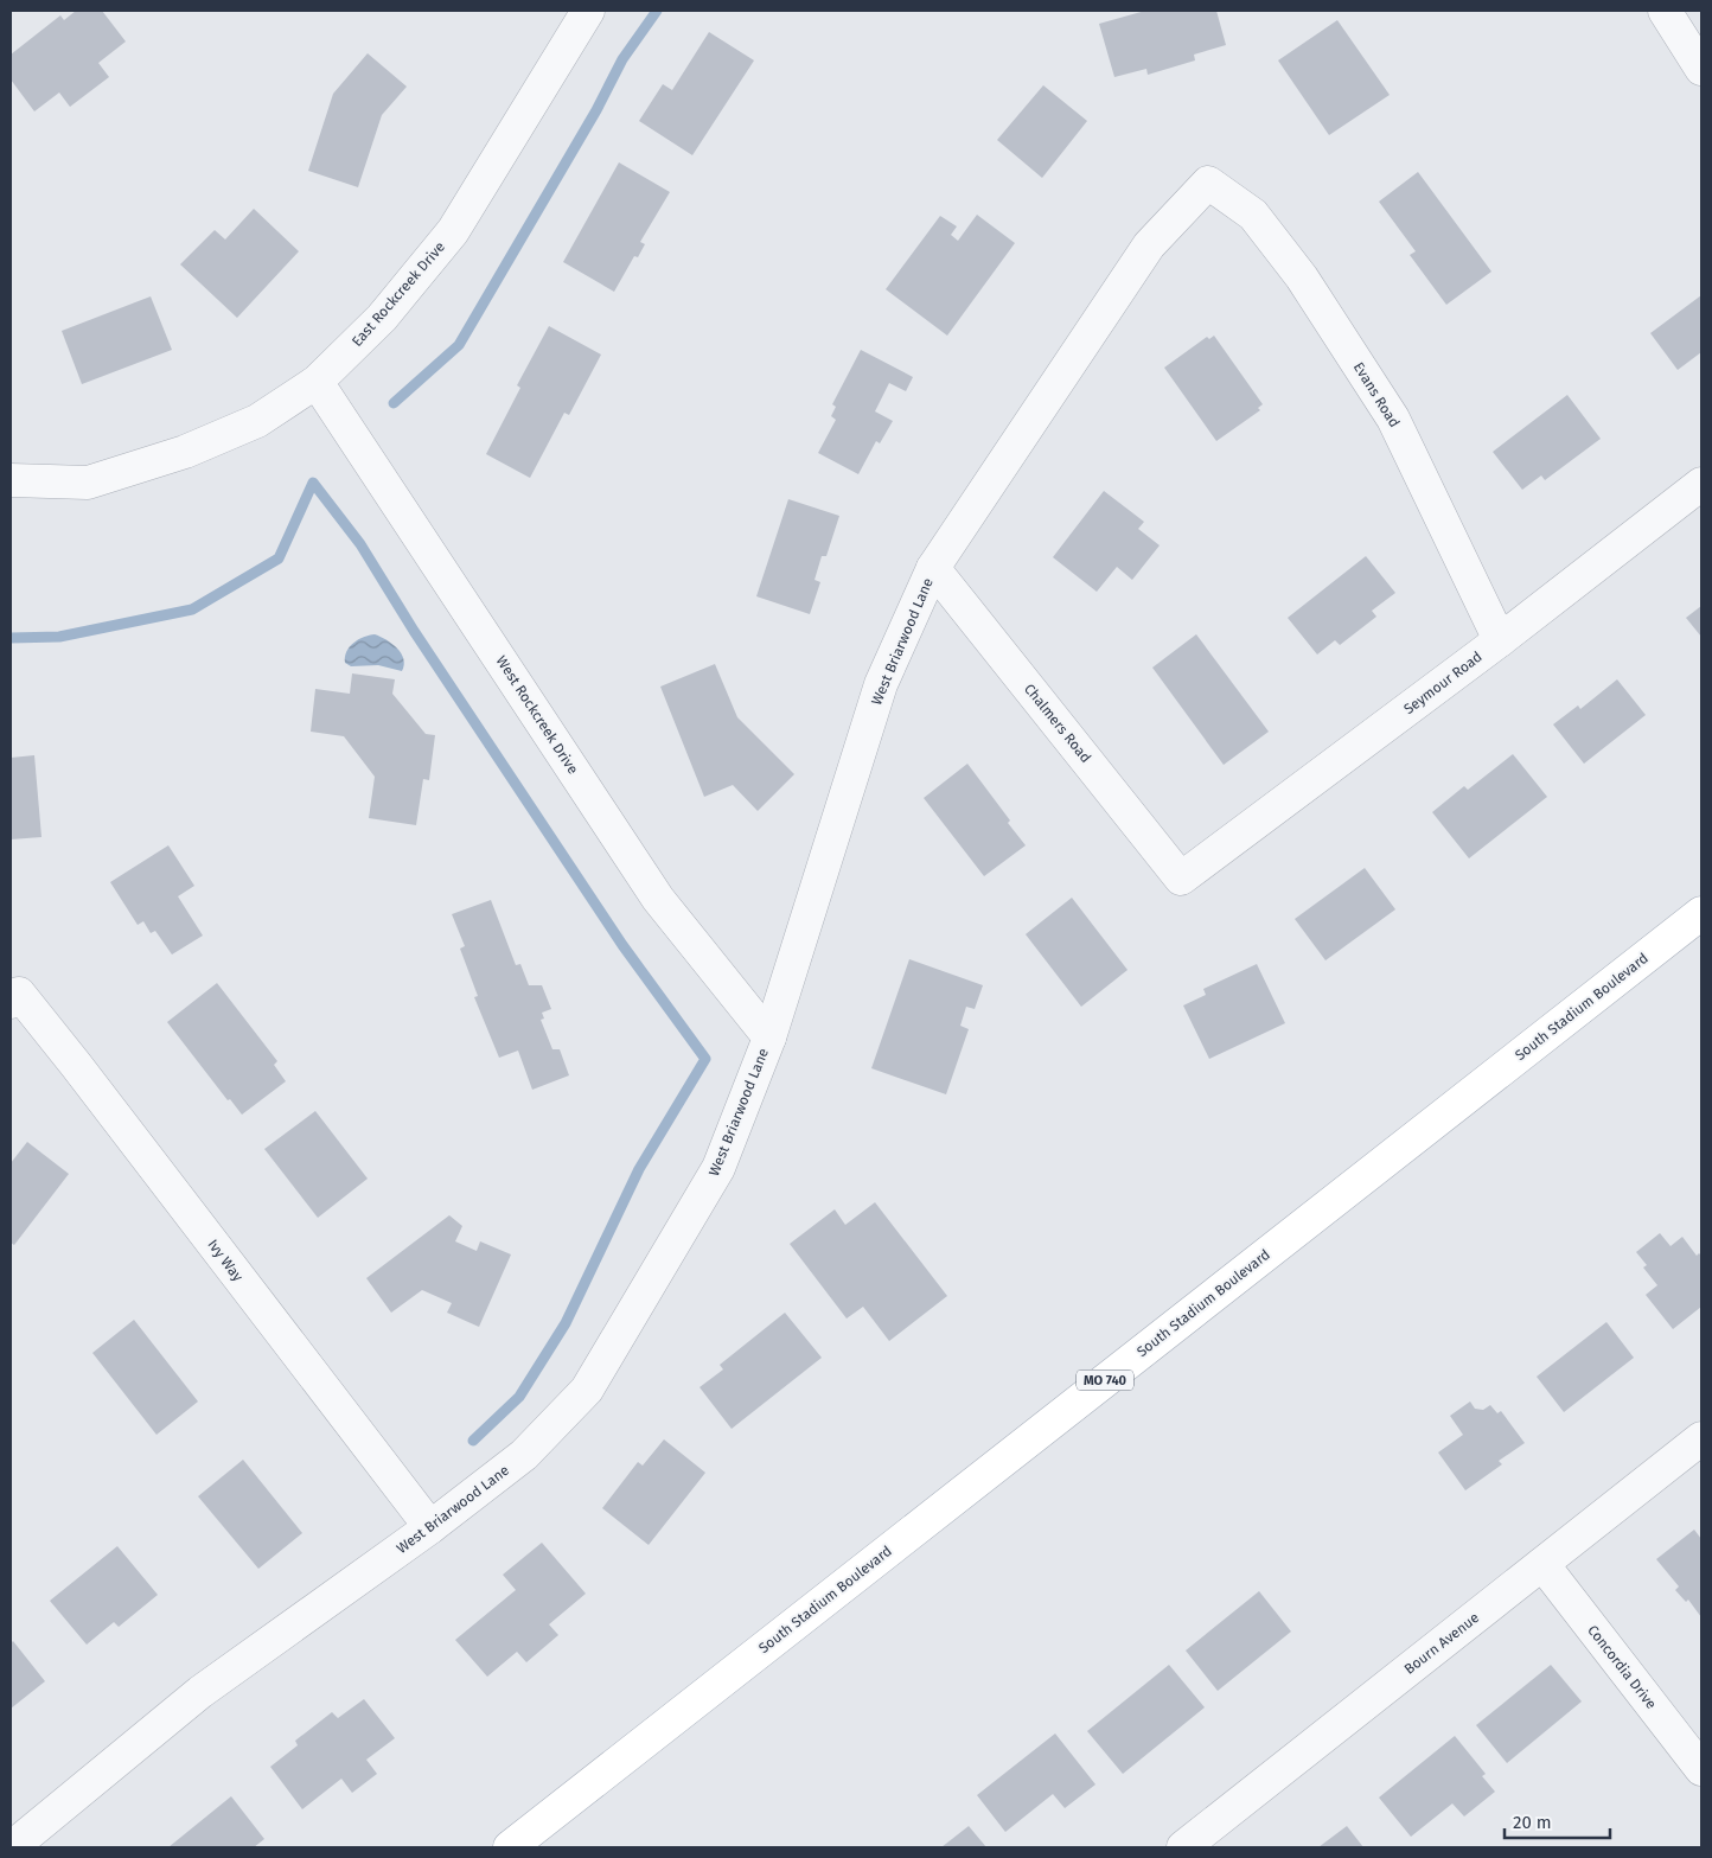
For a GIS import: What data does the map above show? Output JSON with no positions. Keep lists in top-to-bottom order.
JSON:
{
  "streets": {
    "main road": ["South Stadium Boulevard", "MO 740"],
    "street": [
      "East Rockcreek Drive",
      "Evans Road",
      "West Briarwood Lane",
      "Seymour Road",
      "West Rockcreek Drive",
      "Chalmers Road",
      "Ivy Way",
      "Bourn Avenue",
      "Concordia Drive"
    ]
  },
  "crossings": [
    ["East Rockcreek Drive", "West Rockcreek Drive"],
    ["Evans Road", "West Briarwood Lane"],
    ["Evans Road", "Seymour Road"],
    ["West Briarwood Lane", "West Rockcreek Drive"],
    ["West Briarwood Lane", "Chalmers Road"],
    ["West Briarwood Lane", "Ivy Way"],
    ["Seymour Road", "Chalmers Road"],
    ["Bourn Avenue", "Concordia Drive"]
  ],
  "scale_bar": "20 m"
}
